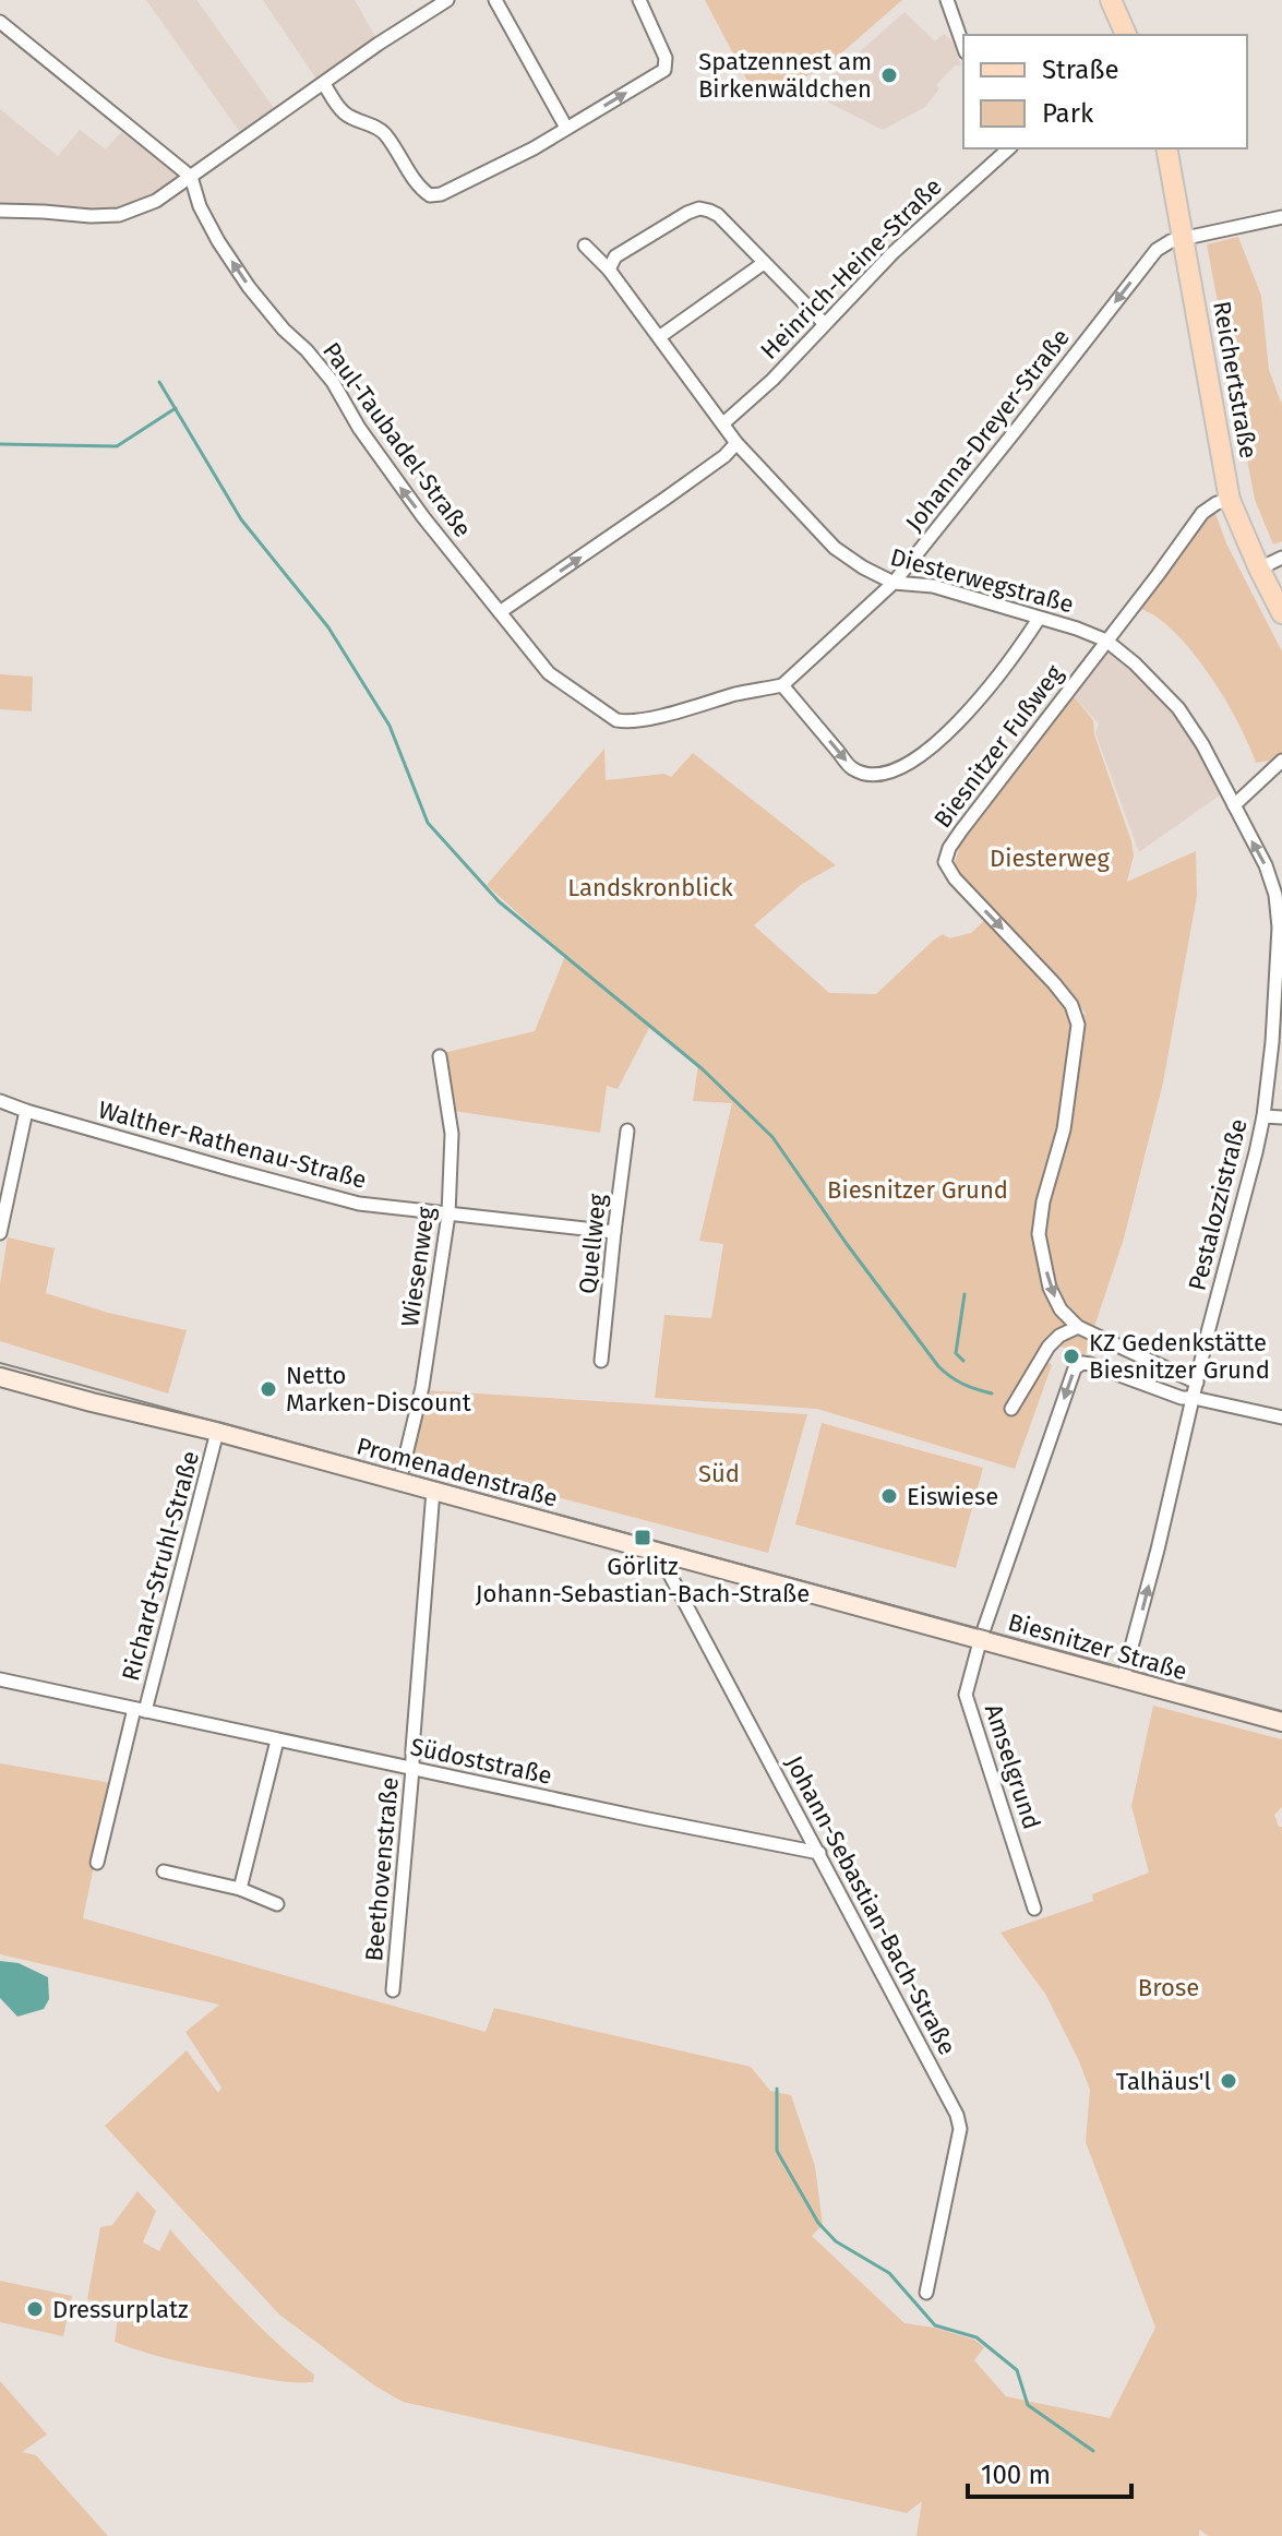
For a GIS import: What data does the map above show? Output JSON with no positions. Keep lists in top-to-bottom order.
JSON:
{
  "streets": {
    "main road": ["Reichertstraße", "Promenadenstraße", "Biesnitzer Straße"],
    "street": [
      "Heinrich-Heine-Straße",
      "Johanna-Dreyer-Straße",
      "Paul-Taubadel-Straße",
      "Diesterwegstraße",
      "Biesnitzer Fußweg",
      "Walther-Rathenau-Straße",
      "Pestalozzistraße",
      "Quellweg",
      "Wiesenweg",
      "Richard-Struhl-Straße",
      "Südoststraße",
      "Amselgrund",
      "Beethovenstraße",
      "Johann-Sebastian-Bach-Straße"
    ]
  },
  "crossings": [
    ["Heinrich-Heine-Straße", "Diesterwegstraße"],
    ["Reichertstraße", "Johanna-Dreyer-Straße"],
    ["Reichertstraße", "Biesnitzer Fußweg"],
    ["Johanna-Dreyer-Straße", "Paul-Taubadel-Straße"],
    ["Johanna-Dreyer-Straße", "Diesterwegstraße"],
    ["Diesterwegstraße", "Biesnitzer Fußweg"],
    ["Diesterwegstraße", "Pestalozzistraße"],
    ["Walther-Rathenau-Straße", "Quellweg"],
    ["Walther-Rathenau-Straße", "Wiesenweg"],
    ["Pestalozzistraße", "Biesnitzer Straße"],
    ["Pestalozzistraße", "Amselgrund"],
    ["Wiesenweg", "Promenadenstraße"],
    ["Promenadenstraße", "Richard-Struhl-Straße"],
    ["Promenadenstraße", "Biesnitzer Straße"],
    ["Promenadenstraße", "Beethovenstraße"],
    ["Promenadenstraße", "Johann-Sebastian-Bach-Straße"],
    ["Richard-Struhl-Straße", "Südoststraße"],
    ["Biesnitzer Straße", "Amselgrund"],
    ["Südoststraße", "Beethovenstraße"],
    ["Südoststraße", "Johann-Sebastian-Bach-Straße"]
  ],
  "one_way": [
    "Johanna-Dreyer-Straße",
    "Paul-Taubadel-Straße",
    "Biesnitzer Fußweg",
    "Pestalozzistraße"
  ],
  "parks": [
    "Diesterweg",
    "Landskronblick",
    "Biesnitzer Grund",
    "Süd",
    "Brose"
  ],
  "places": {
    "other": [
      "Spatzennest am Birkenwäldchen",
      "KZ Gedenkstätte Biesnitzer Grund",
      "Netto Marken-Discount",
      "Eiswiese",
      "Talhäus'l",
      "Dressurplatz"
    ],
    "transit": ["Görlitz Johann-Sebastian-Bach-Straße"]
  },
  "legend": ["Straße", "Park"],
  "scale_bar": "100 m"
}
